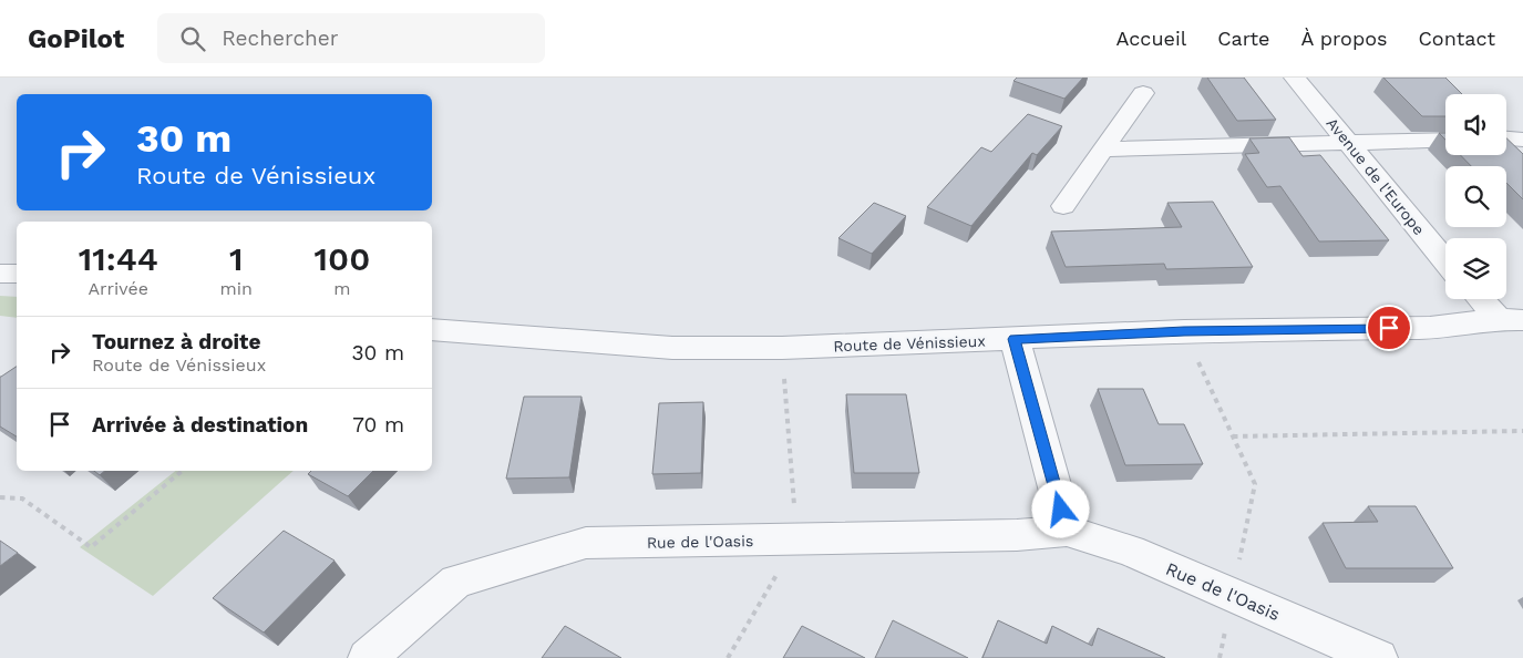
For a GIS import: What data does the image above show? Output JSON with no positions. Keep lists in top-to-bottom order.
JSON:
{
  "streets": {
    "street": ["Avenue de l'Europe", "Route de Vénissieux", "Rue de l'Oasis"]
  },
  "page": {
    "header": "GoPilot",
    "search": "Rechercher",
    "nav": [
      "Accueil",
      "Carte",
      "À propos",
      "Contact"
    ],
    "turn": ["30 m", "Route de Vénissieux"],
    "eta": [
      "11:44",
      "Arrivée",
      "1",
      "min",
      "100",
      "m"
    ],
    "list": [
      {
        "name": "Tournez à droite",
        "note": "Route de Vénissieux",
        "value": "30 m"
      },
      {
        "name": "Arrivée à destination",
        "value": "70 m"
      }
    ]
  }
}
